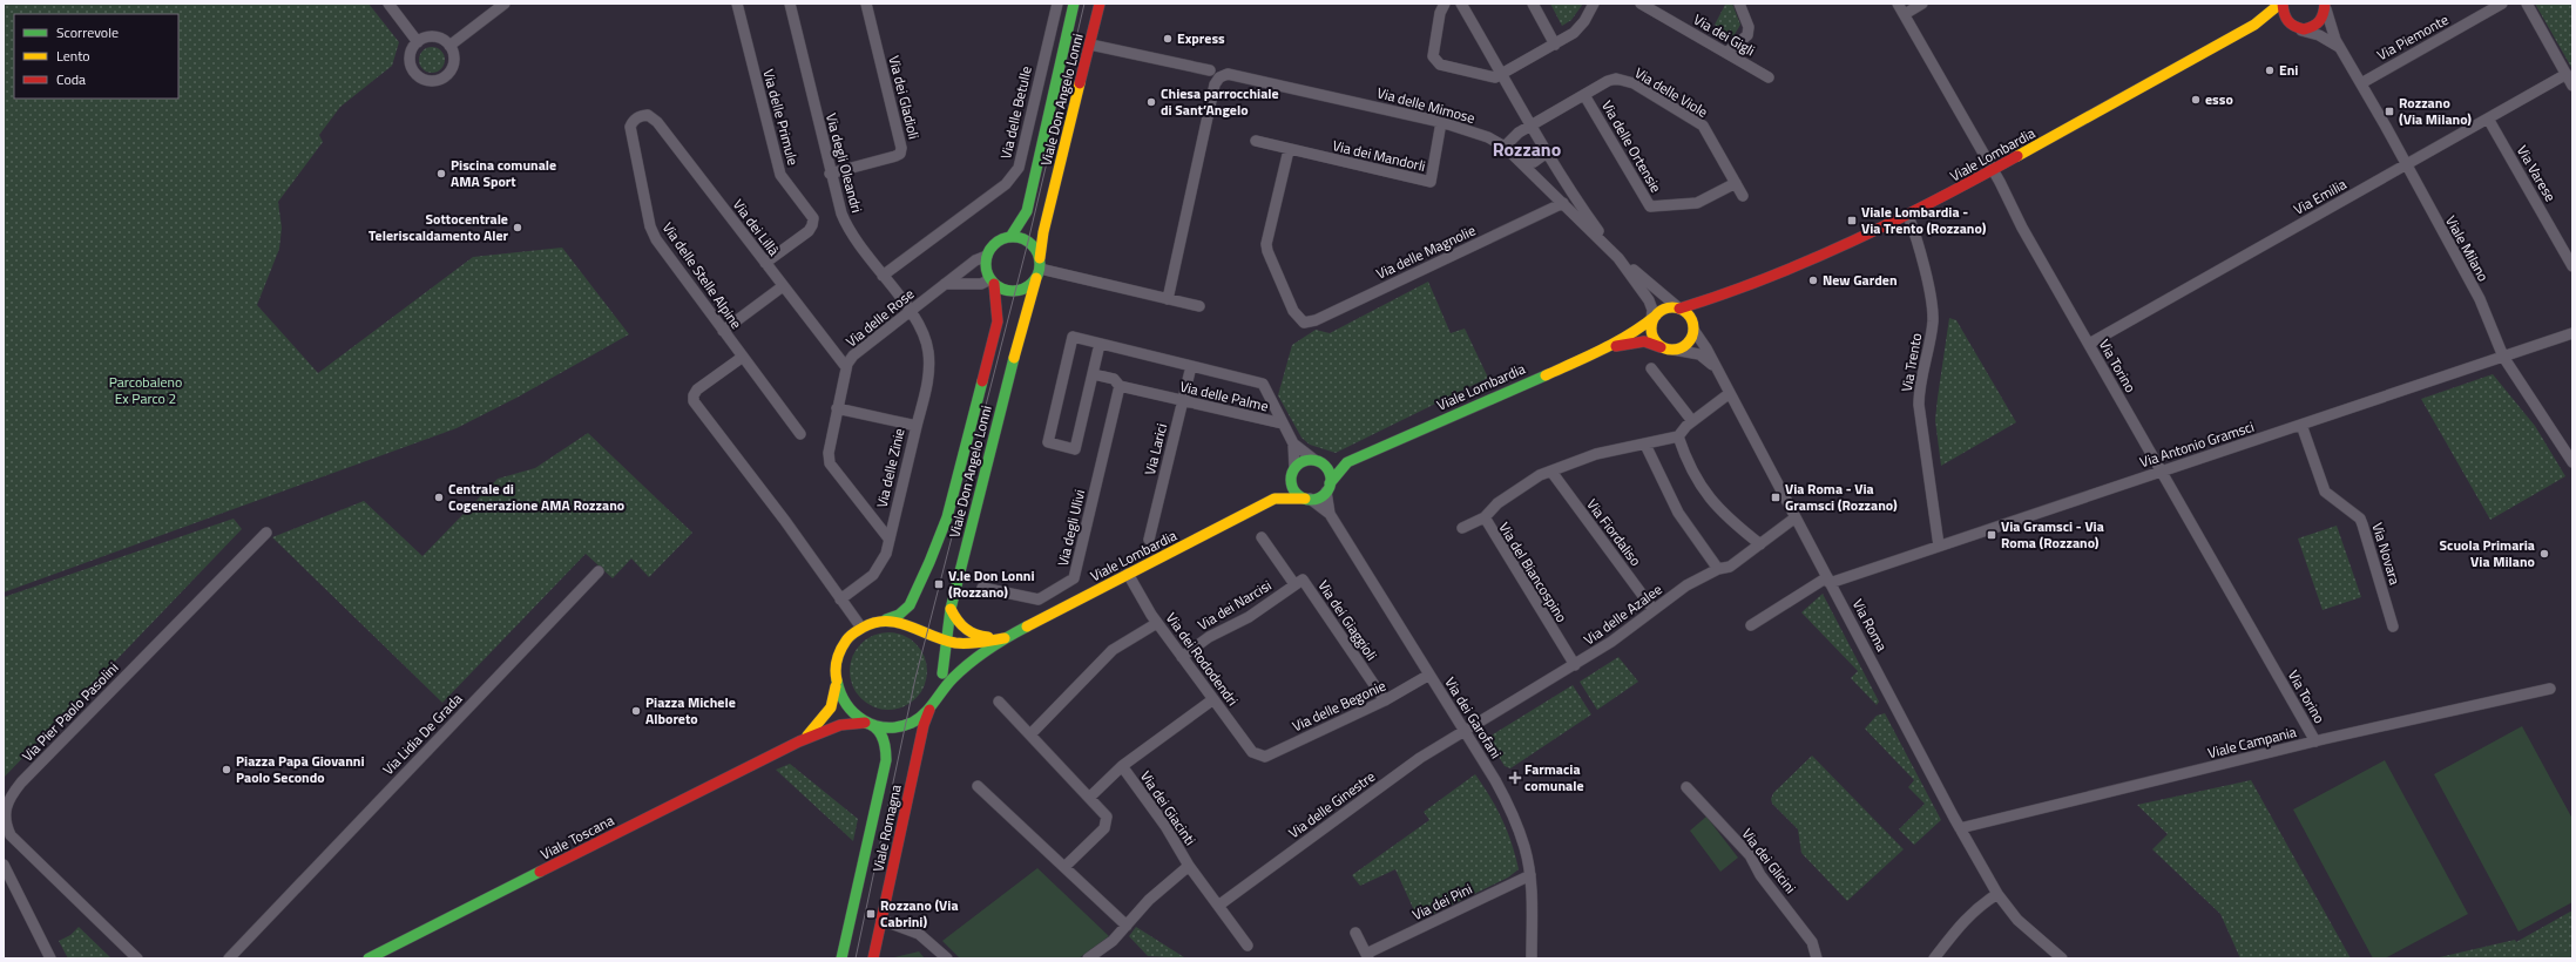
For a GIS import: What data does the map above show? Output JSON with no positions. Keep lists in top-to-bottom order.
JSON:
{
  "streets": {
    "street": [
      "Via dei Gigli",
      "Via Piemonte",
      "Via delle Viole",
      "Via dei Gladioli",
      "Viale Don Angelo Lonni",
      "Via delle Mimose",
      "Via delle Betulle",
      "Via delle Primule",
      "Via delle Ortensie",
      "Viale Lombardia",
      "Via dei Mandorli",
      "Via degli Oleandri",
      "Via Varese",
      "Via Emilia",
      "Via dei Lillà",
      "Viale Milano",
      "Via delle Magnolie",
      "Via delle Stelle Alpine",
      "Via delle Rose",
      "Via Trento",
      "Via Torino",
      "Via delle Palme",
      "Via Antonio Gramsci",
      "Via Larici",
      "Via delle Zinie",
      "Via degli Ulivi",
      "Via Fiordaliso",
      "Via Novara",
      "Via del Biancospino",
      "Via dei Narcisi",
      "Via delle Azalee",
      "Via dei Giaggioli",
      "Via Roma",
      "Via dei Rododendri",
      "Via delle Begonie",
      "Via Pier Paolo Pasolini",
      "Via dei Garofani",
      "Via Lidia De Grada",
      "Viale Campania",
      "Via delle Ginestre",
      "Via dei Giacinti",
      "Viale Romagna",
      "Viale Toscana",
      "Via dei Glicini",
      "Via dei Pini"
    ]
  },
  "crossings": [
    ["Via Piemonte", "Viale Milano"],
    ["Via delle Viole", "Via delle Mimose"],
    ["Via delle Viole", "Via delle Ortensie"],
    ["Via dei Gladioli", "Via degli Oleandri"],
    ["Viale Don Angelo Lonni", "Via delle Rose"],
    ["Viale Don Angelo Lonni", "Viale Romagna"],
    ["Viale Don Angelo Lonni", "Viale Toscana"],
    ["Via delle Mimose", "Viale Lombardia"],
    ["Via delle Mimose", "Via dei Mandorli"],
    ["Via delle Mimose", "Via delle Magnolie"],
    ["Via delle Mimose", "Via Roma"],
    ["Via delle Betulle", "Via degli Oleandri"],
    ["Via delle Primule", "Via dei Lillà"],
    ["Viale Lombardia", "Viale Milano"],
    ["Viale Lombardia", "Via Trento"],
    ["Viale Lombardia", "Via Torino"],
    ["Viale Lombardia", "Via Roma"],
    ["Viale Lombardia", "Via dei Rododendri"],
    ["Via dei Mandorli", "Via delle Magnolie"],
    ["Via degli Oleandri", "Via delle Rose"],
    ["Via degli Oleandri", "Via delle Zinie"],
    ["Via Varese", "Via Emilia"],
    ["Via Emilia", "Viale Milano"],
    ["Via Emilia", "Via Torino"],
    ["Via dei Lillà", "Via delle Stelle Alpine"],
    ["Via dei Lillà", "Via delle Rose"],
    ["Viale Milano", "Via Antonio Gramsci"],
    ["Via delle Rose", "Via delle Zinie"],
    ["Via Trento", "Via Antonio Gramsci"],
    ["Via Torino", "Via Antonio Gramsci"],
    ["Via Torino", "Viale Campania"],
    ["Via delle Palme", "Via Larici"],
    ["Via delle Palme", "Via degli Ulivi"],
    ["Via Antonio Gramsci", "Via Novara"],
    ["Via Antonio Gramsci", "Via Roma"],
    ["Via Fiordaliso", "Via delle Azalee"],
    ["Via del Biancospino", "Via delle Azalee"],
    ["Via dei Narcisi", "Via dei Giaggioli"],
    ["Via dei Narcisi", "Via dei Rododendri"],
    ["Via delle Azalee", "Via Roma"],
    ["Via delle Azalee", "Via dei Garofani"],
    ["Via delle Azalee", "Via delle Ginestre"],
    ["Via dei Giaggioli", "Via delle Begonie"],
    ["Via Roma", "Viale Campania"],
    ["Via dei Rododendri", "Via delle Begonie"],
    ["Via dei Rododendri", "Via dei Giacinti"],
    ["Via delle Begonie", "Via dei Garofani"],
    ["Via dei Garofani", "Via delle Ginestre"],
    ["Via dei Garofani", "Via dei Pini"],
    ["Viale Romagna", "Viale Toscana"]
  ],
  "districts": ["Rozzano"],
  "parks": ["Parcobaleno Ex Parco 2"],
  "places": {
    "other": [
      "Express",
      "Eni",
      "esso",
      "Chiesa parrocchiale di Sant’Angelo",
      "Piscina comunale AMA Sport",
      "Sottocentrale Teleriscaldamento Aler",
      "New Garden",
      "Centrale di Cogenerazione AMA Rozzano",
      "Scuola Primaria Via Milano",
      "Piazza Michele Alboreto",
      "Piazza Papa Giovanni Paolo Secondo"
    ],
    "transit": [
      "Rozzano (Via Milano)",
      "Viale Lombardia - Via Trento (Rozzano)",
      "Via Roma - Via Gramsci (Rozzano)",
      "Via Gramsci - Via Roma (Rozzano)",
      "V.le Don Lonni (Rozzano)",
      "Rozzano (Via Cabrini)"
    ],
    "health": ["Farmacia comunale"]
  },
  "legend": ["Scorrevole", "Lento", "Coda"]
}
